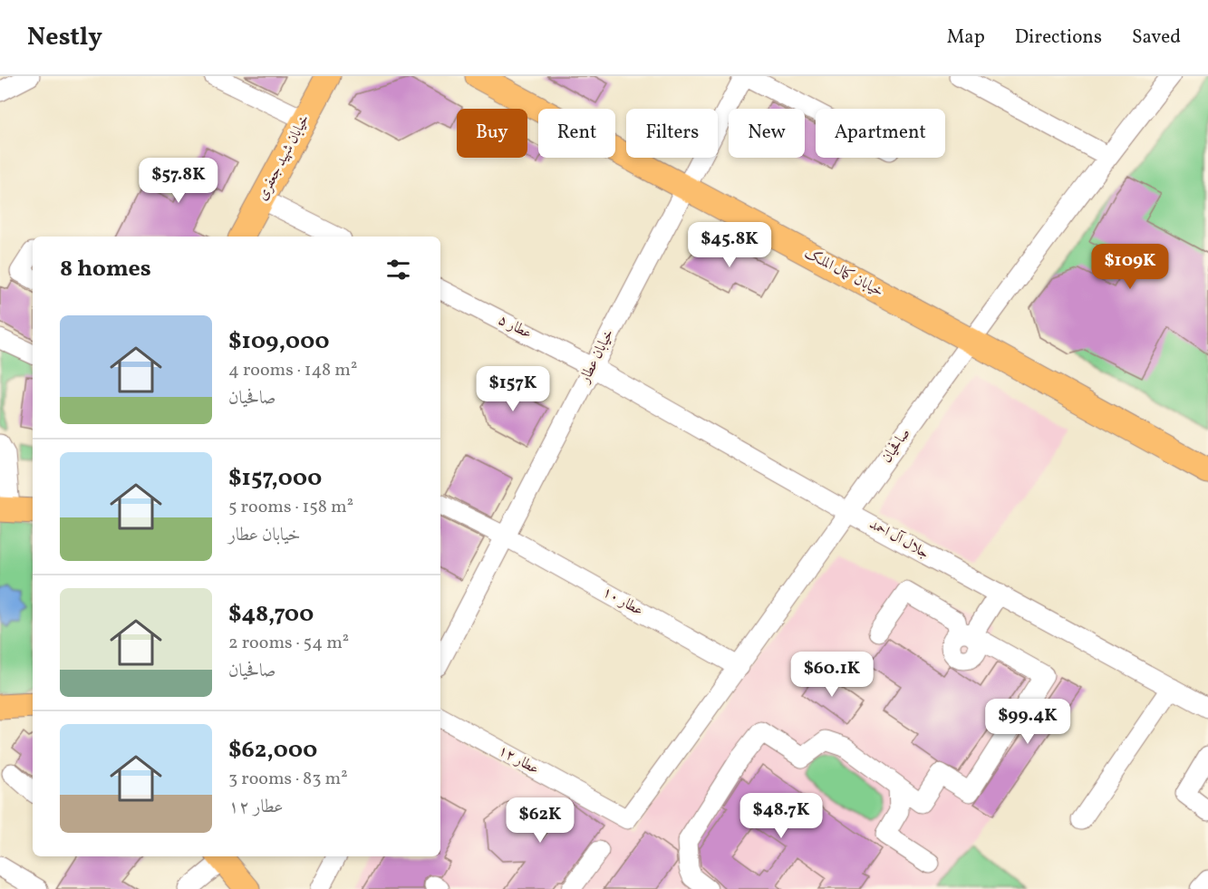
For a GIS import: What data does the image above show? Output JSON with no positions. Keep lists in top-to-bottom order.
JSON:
{
  "streets": {
    "main road": ["خیابان شهید جعفری", "خیابان کمال الملک"],
    "street": [
      "عطار ۵",
      "خیابان عطار",
      "صافحیان",
      "جلال آل احمد",
      "عطار ۱۰",
      "عطار ۱۲"
    ]
  },
  "crossings": [
    ["خیابان کمال الملک", "خیابان عطار"],
    ["خیابان کمال الملک", "صافحیان"],
    ["عطار ۵", "خیابان عطار"],
    ["عطار ۵", "جلال آل احمد"],
    ["خیابان عطار", "جلال آل احمد"],
    ["خیابان عطار", "عطار ۱۰"],
    ["صافحیان", "جلال آل احمد"],
    ["صافحیان", "عطار ۱۰"],
    ["صافحیان", "عطار ۱۲"]
  ],
  "page": {
    "header": "Nestly",
    "nav": ["Map", "Directions", "Saved"],
    "chip": [
      "Buy",
      "Rent",
      "Filters",
      "New",
      "Apartment"
    ],
    "price": [
      "$57.8K",
      "$45.8K",
      "$109K",
      "$157K",
      "$60.1K",
      "$99.4K",
      "$48.7K",
      "$62K"
    ],
    "heading": "8 homes",
    "list": [
      {
        "name": "$109,000",
        "note": "4 rooms · 148 m² · صافحیان"
      },
      {
        "name": "$157,000",
        "note": "5 rooms · 158 m² · خیابان عطار"
      },
      {
        "name": "$48,700",
        "note": "2 rooms · 54 m² · صافحیان"
      },
      {
        "name": "$62,000",
        "note": "3 rooms · 83 m² · عطار ۱۲"
      }
    ]
  }
}
